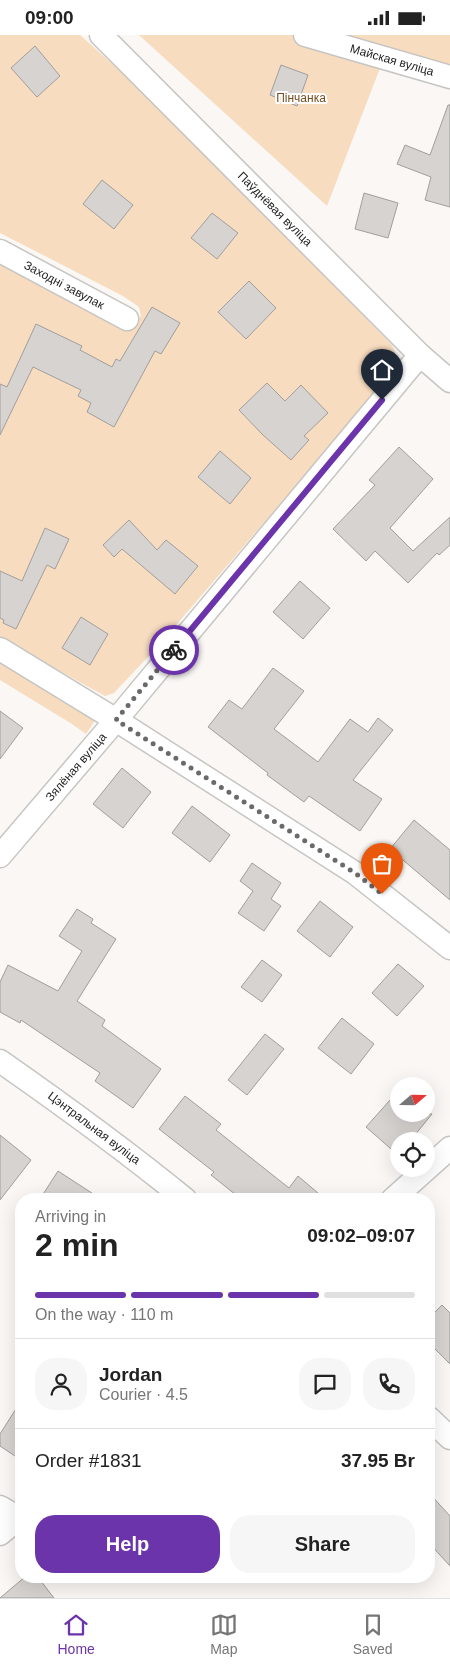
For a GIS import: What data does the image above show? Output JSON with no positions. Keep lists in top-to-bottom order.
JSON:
{
  "streets": {
    "street": [
      "Майская вуліца",
      "Паўднёвая вуліца",
      "Заходні завулак",
      "Зялёная вуліца",
      "Цэнтральная вуліца"
    ]
  },
  "crossings": [
    ["Паўднёвая вуліца", "Зялёная вуліца"]
  ],
  "parks": ["Пінчанка"],
  "north": "right",
  "page": {
    "status": "09:00",
    "heading": ["2 min", "Arriving in", "09:02–09:07"],
    "panel": [
      "Jordan",
      "Courier · 4.5",
      "Order #1831",
      "37.95 Br"
    ],
    "bar": "On the way · 110 m",
    "buttons": ["Help", "Share"],
    "tabs": ["Home", "Map", "Saved"]
  }
}
